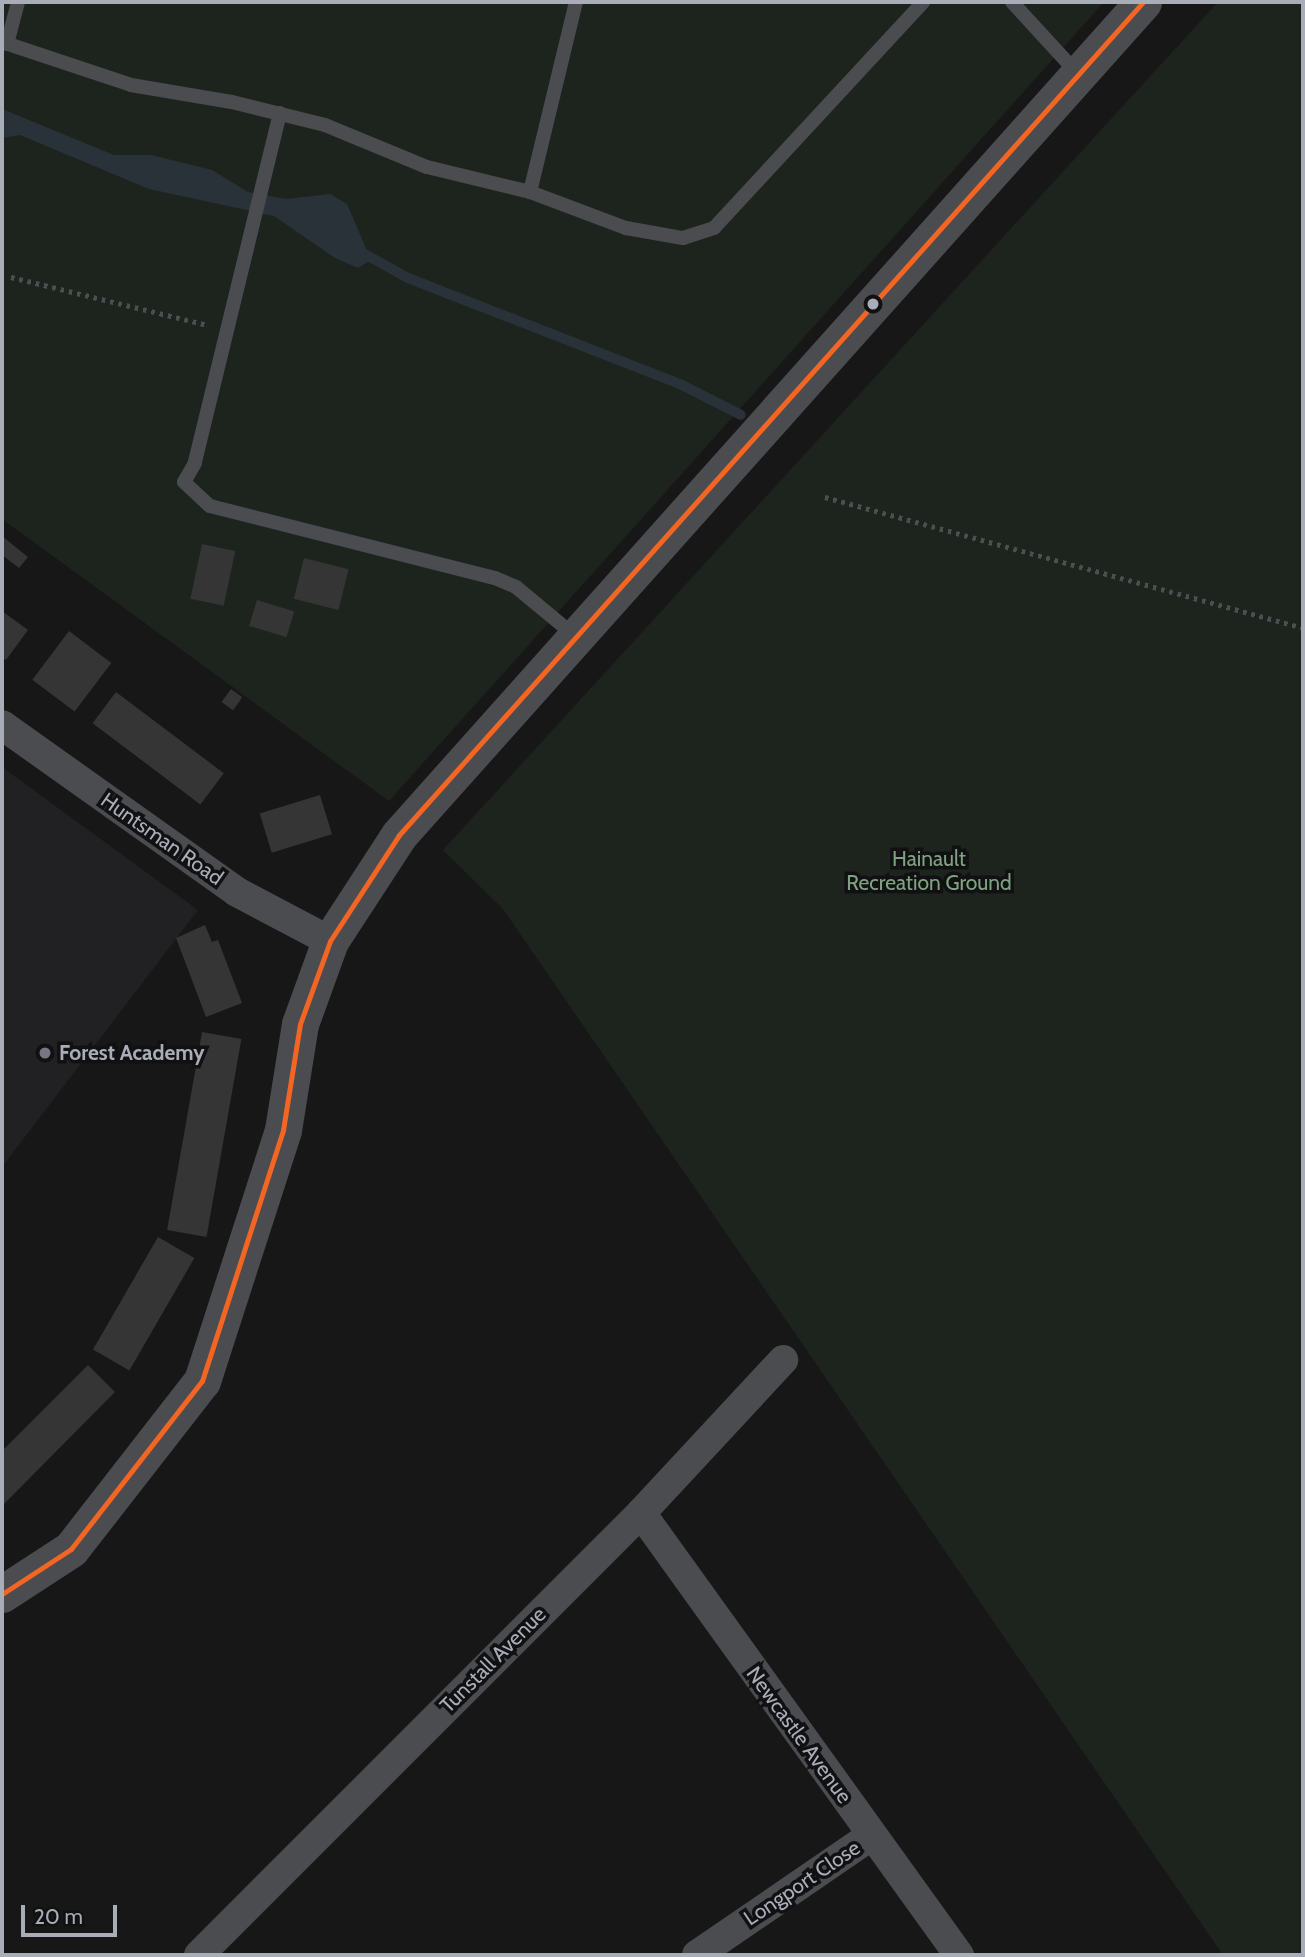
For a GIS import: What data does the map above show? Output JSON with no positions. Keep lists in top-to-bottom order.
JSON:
{
  "streets": {
    "street": [
      "Huntsman Road",
      "Tunstall Avenue",
      "Newcastle Avenue",
      "Longport Close"
    ]
  },
  "crossings": [
    ["Tunstall Avenue", "Newcastle Avenue"],
    ["Newcastle Avenue", "Longport Close"]
  ],
  "parks": ["Hainault Recreation Ground"],
  "places": ["Forest Academy"],
  "scale_bar": "20 m"
}
